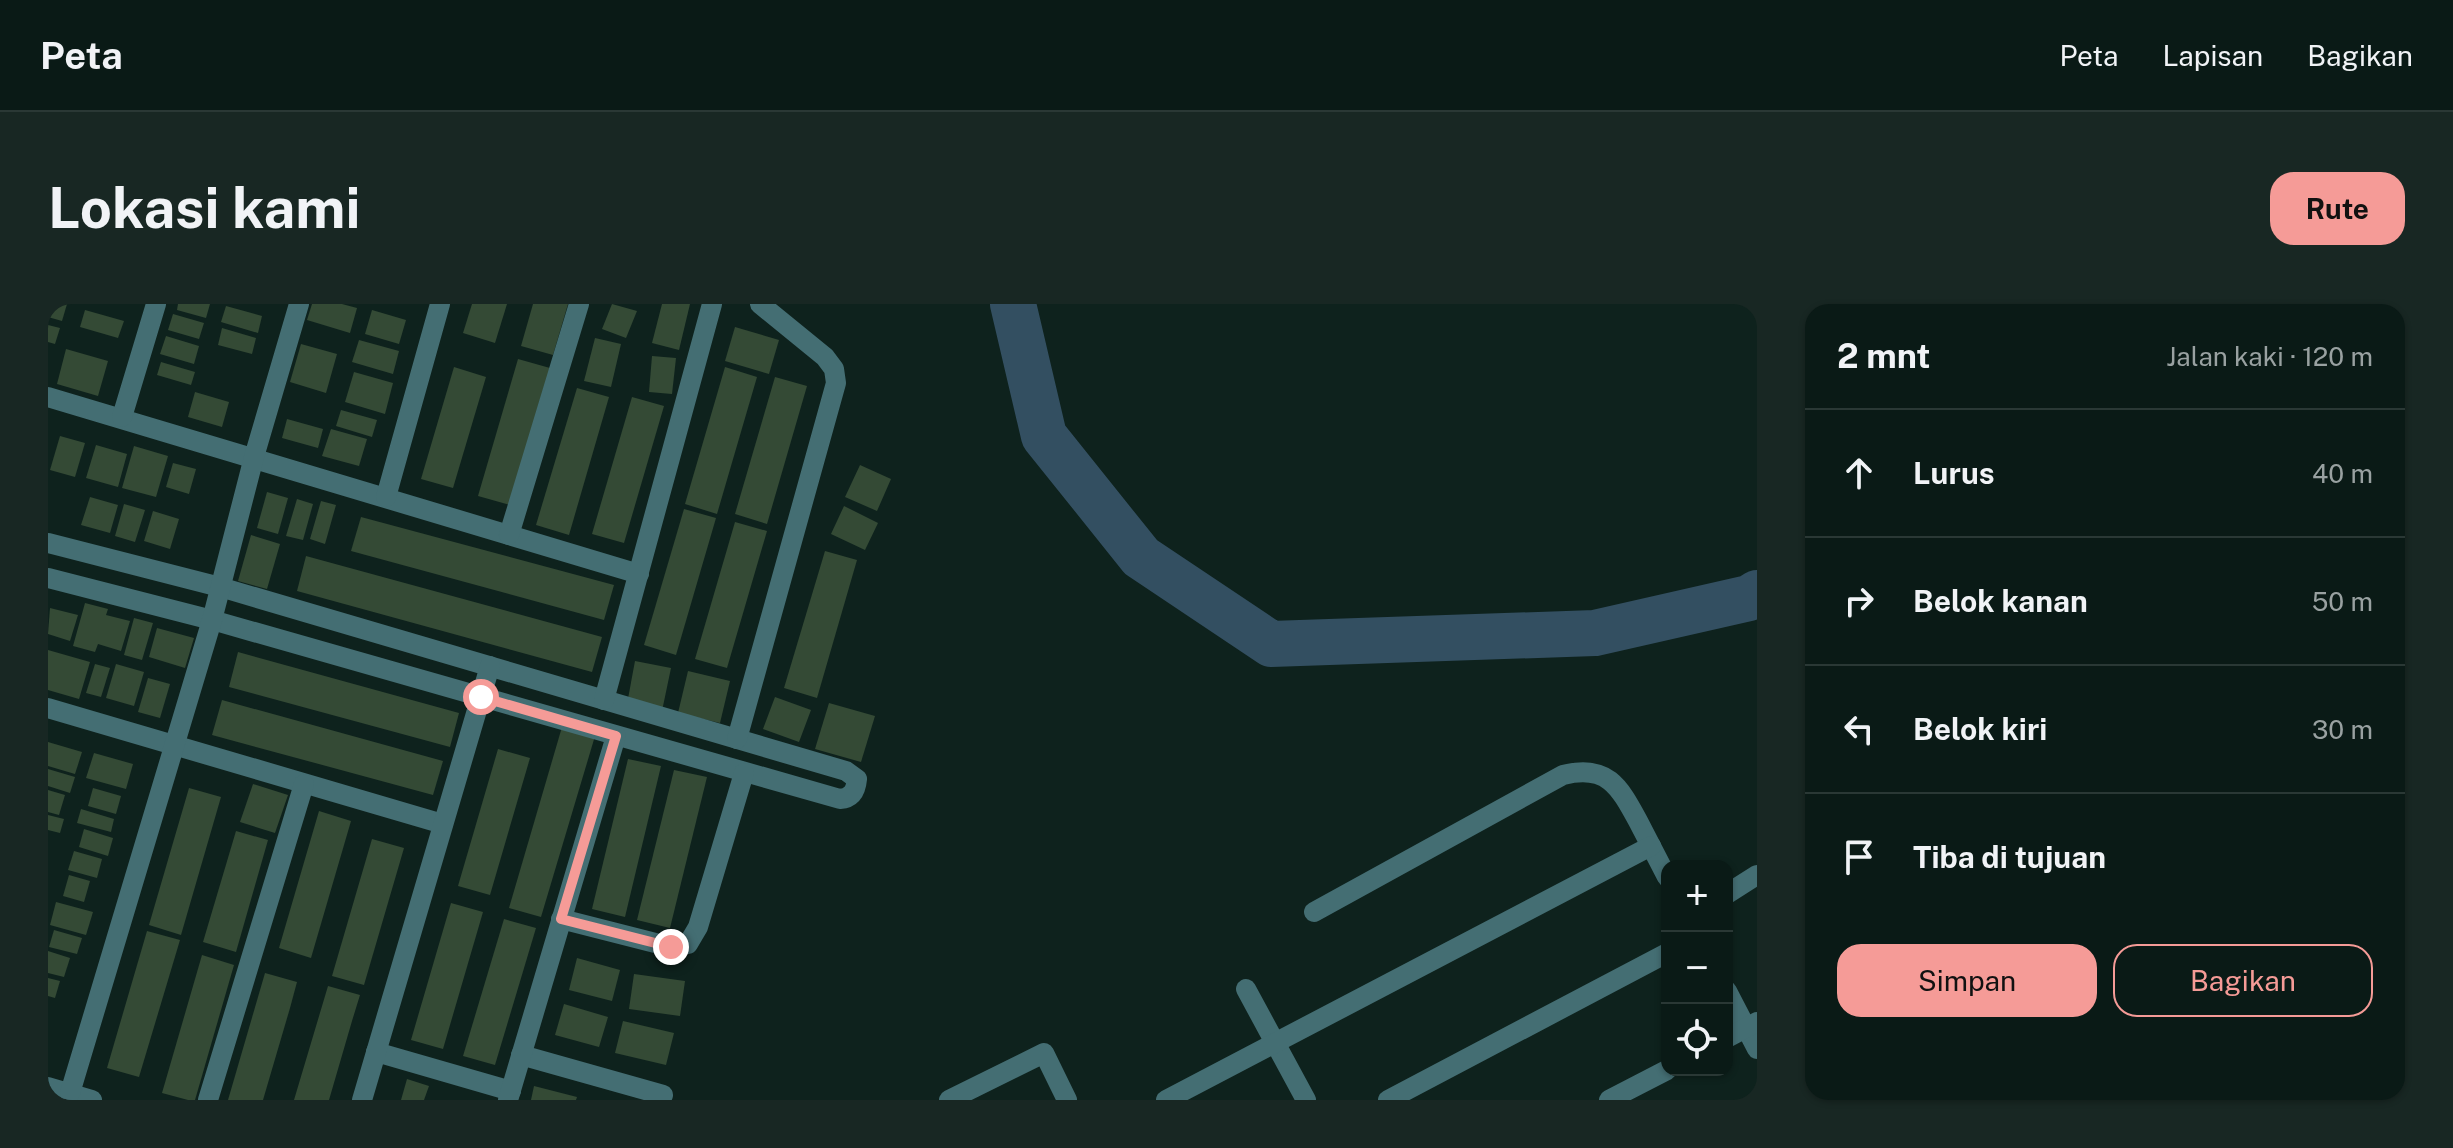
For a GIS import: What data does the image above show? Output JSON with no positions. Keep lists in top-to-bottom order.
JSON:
{
  "page": {
    "header": "Peta",
    "nav": ["Peta", "Lapisan", "Bagikan"],
    "buttons": [
      "Rute",
      ["Simpan", "Bagikan"]
    ],
    "title": "Lokasi kami",
    "heading": ["2 mnt", "Jalan kaki · 120 m"],
    "list": [
      ["Lurus", "40 m"],
      ["Belok kanan", "50 m"],
      ["Belok kiri", "30 m"],
      "Tiba di tujuan"
    ],
    "map_buttons": ["+", "−"]
  }
}
